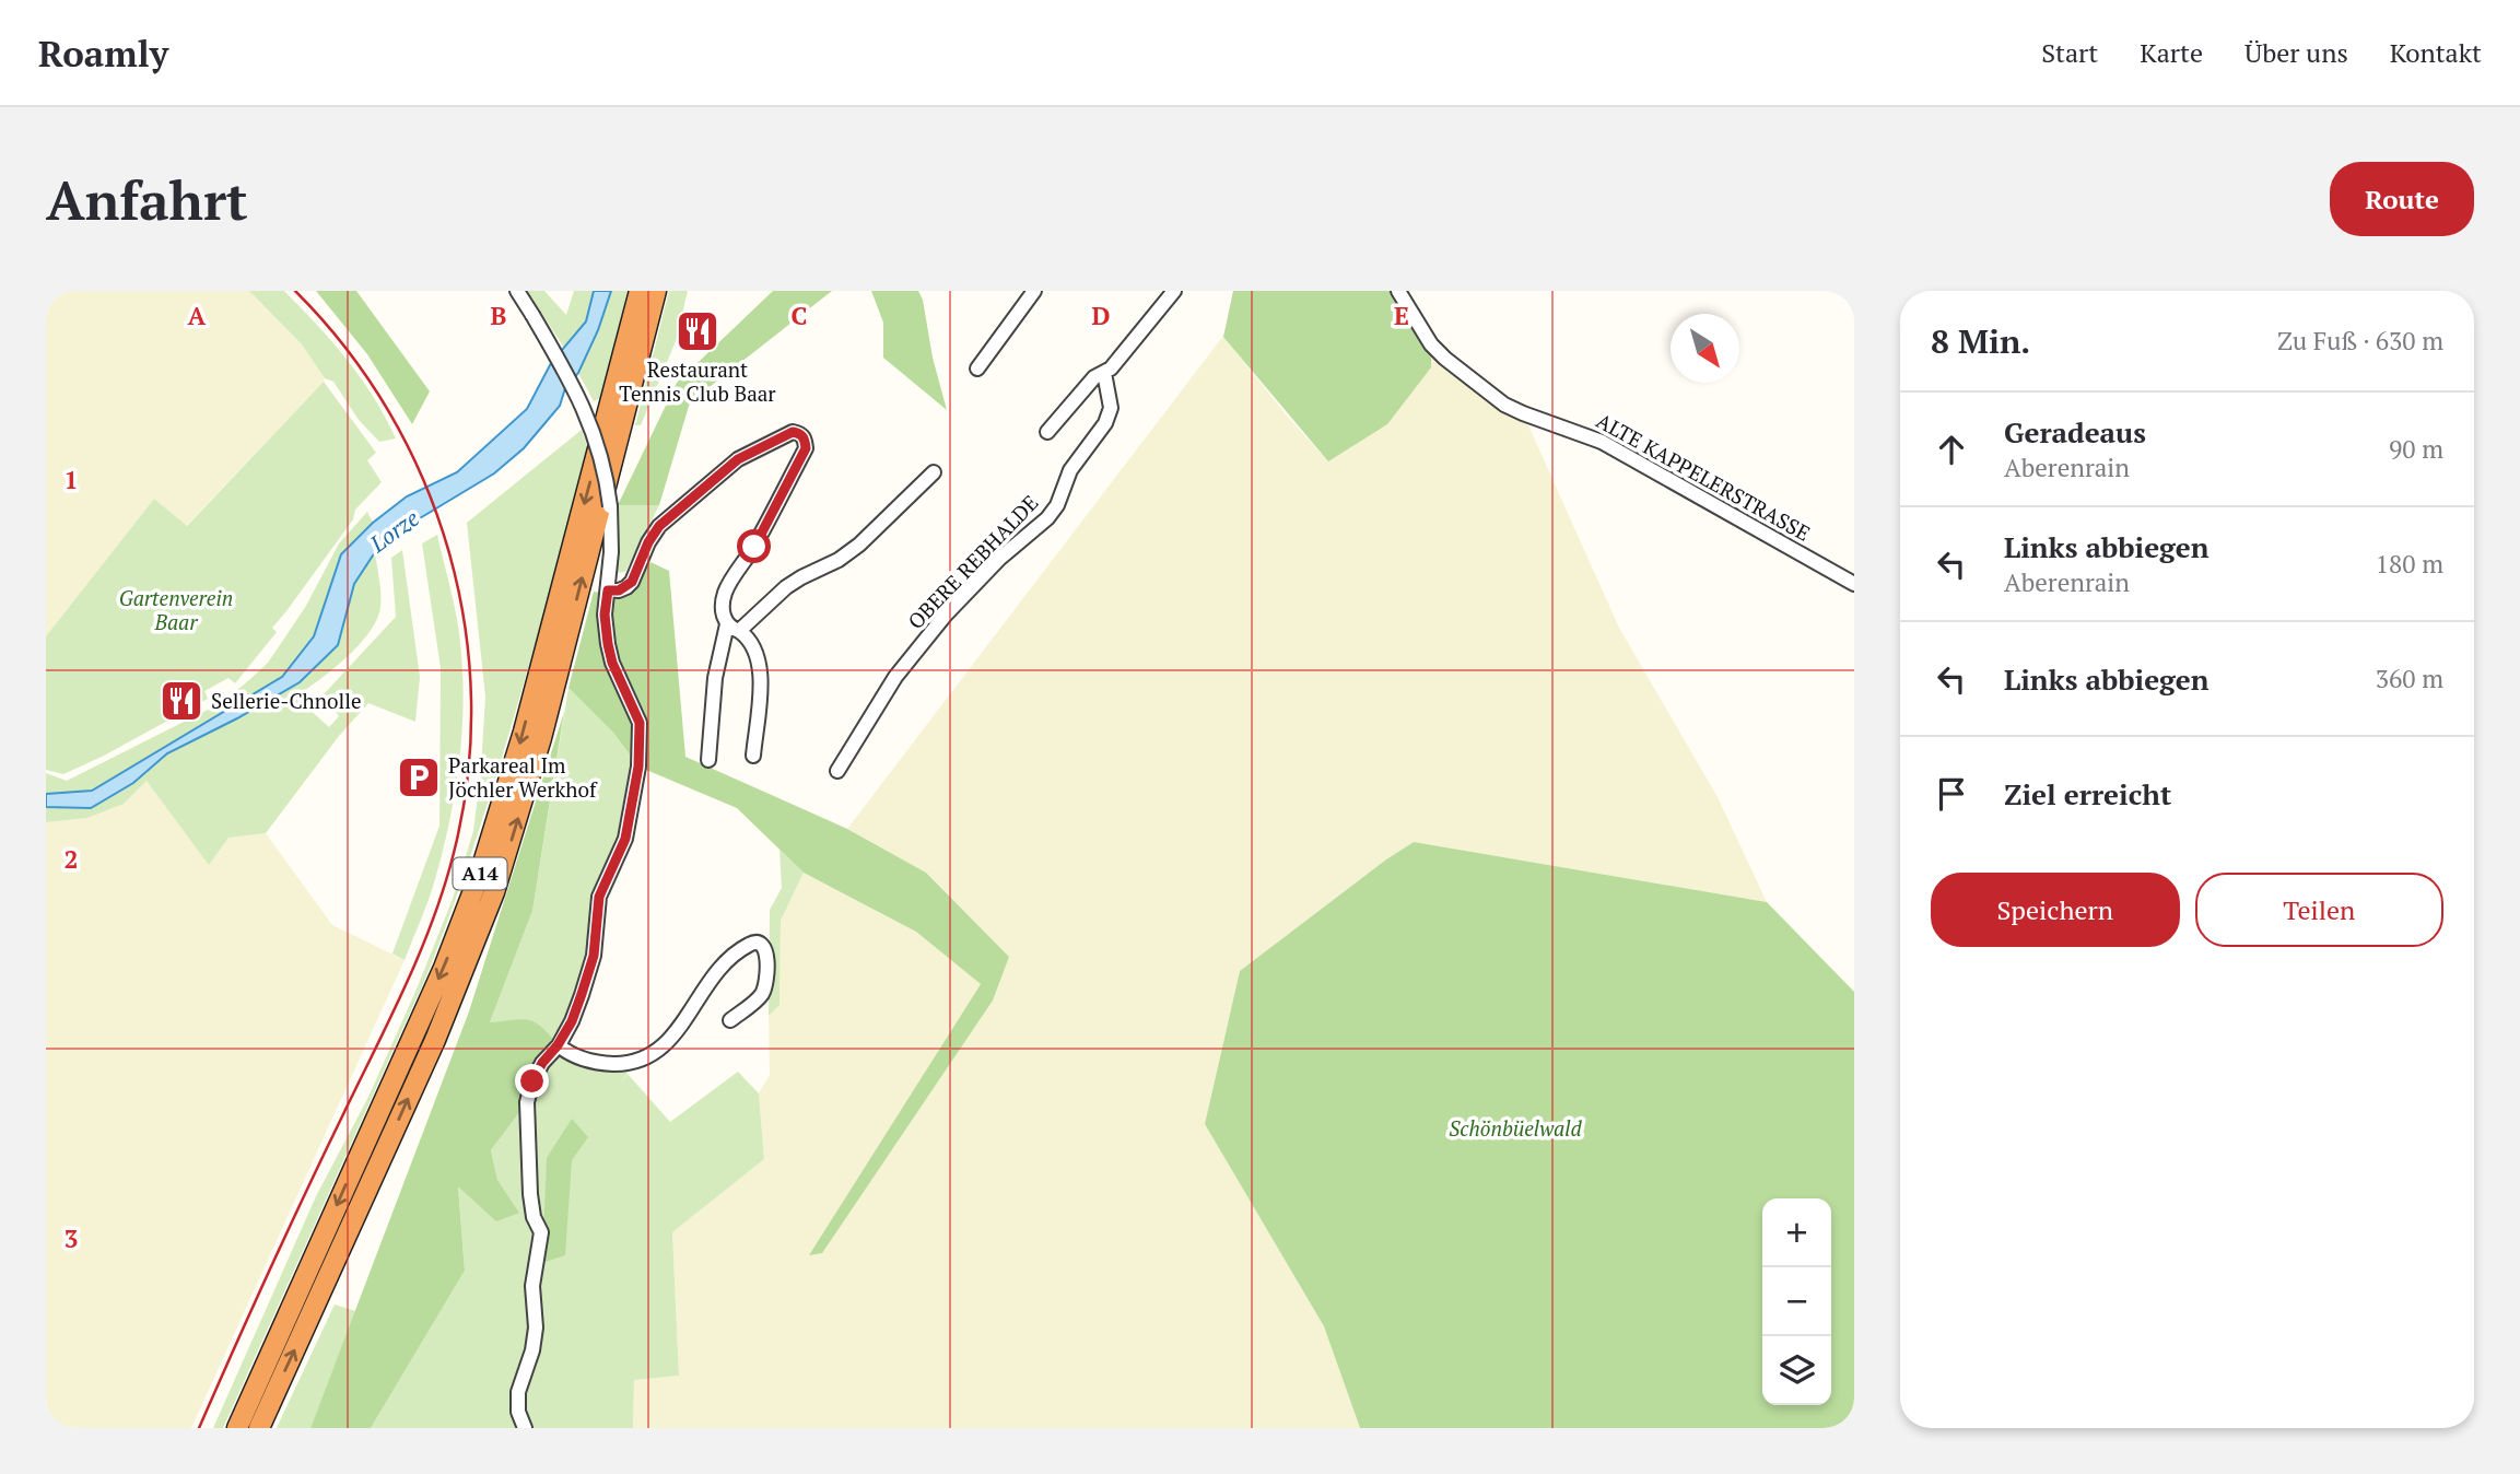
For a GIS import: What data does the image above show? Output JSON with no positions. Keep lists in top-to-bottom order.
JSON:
{
  "streets": {
    "highway": ["A14"],
    "street": ["ALTE KAPPELERSTRASSE", "OBERE REBHALDE"]
  },
  "water": ["Lorze"],
  "parks": ["Gartenverein Baar", "Schönbüelwald"],
  "places": {
    "restaurant": ["Restaurant Tennis Club Baar", "Sellerie-Chnolle"],
    "parking": ["Parkareal Im Jöchler Werkhof"]
  },
  "north": "bottom right",
  "page": {
    "header": "Roamly",
    "nav": [
      "Start",
      "Karte",
      "Über uns",
      "Kontakt"
    ],
    "buttons": [
      "Route",
      ["Speichern", "Teilen"]
    ],
    "title": "Anfahrt",
    "heading": ["8 Min.", "Zu Fuß · 630 m"],
    "list": [
      ["Geradeaus", "Aberenrain", "90 m"],
      ["Links abbiegen", "Aberenrain", "180 m"],
      ["Links abbiegen", "360 m"],
      "Ziel erreicht"
    ],
    "map_buttons": ["+", "−"]
  },
  "grid": {
    "columns": [
      "A",
      "B",
      "C",
      "D",
      "E"
    ],
    "rows": ["1", "2", "3"]
  }
}
